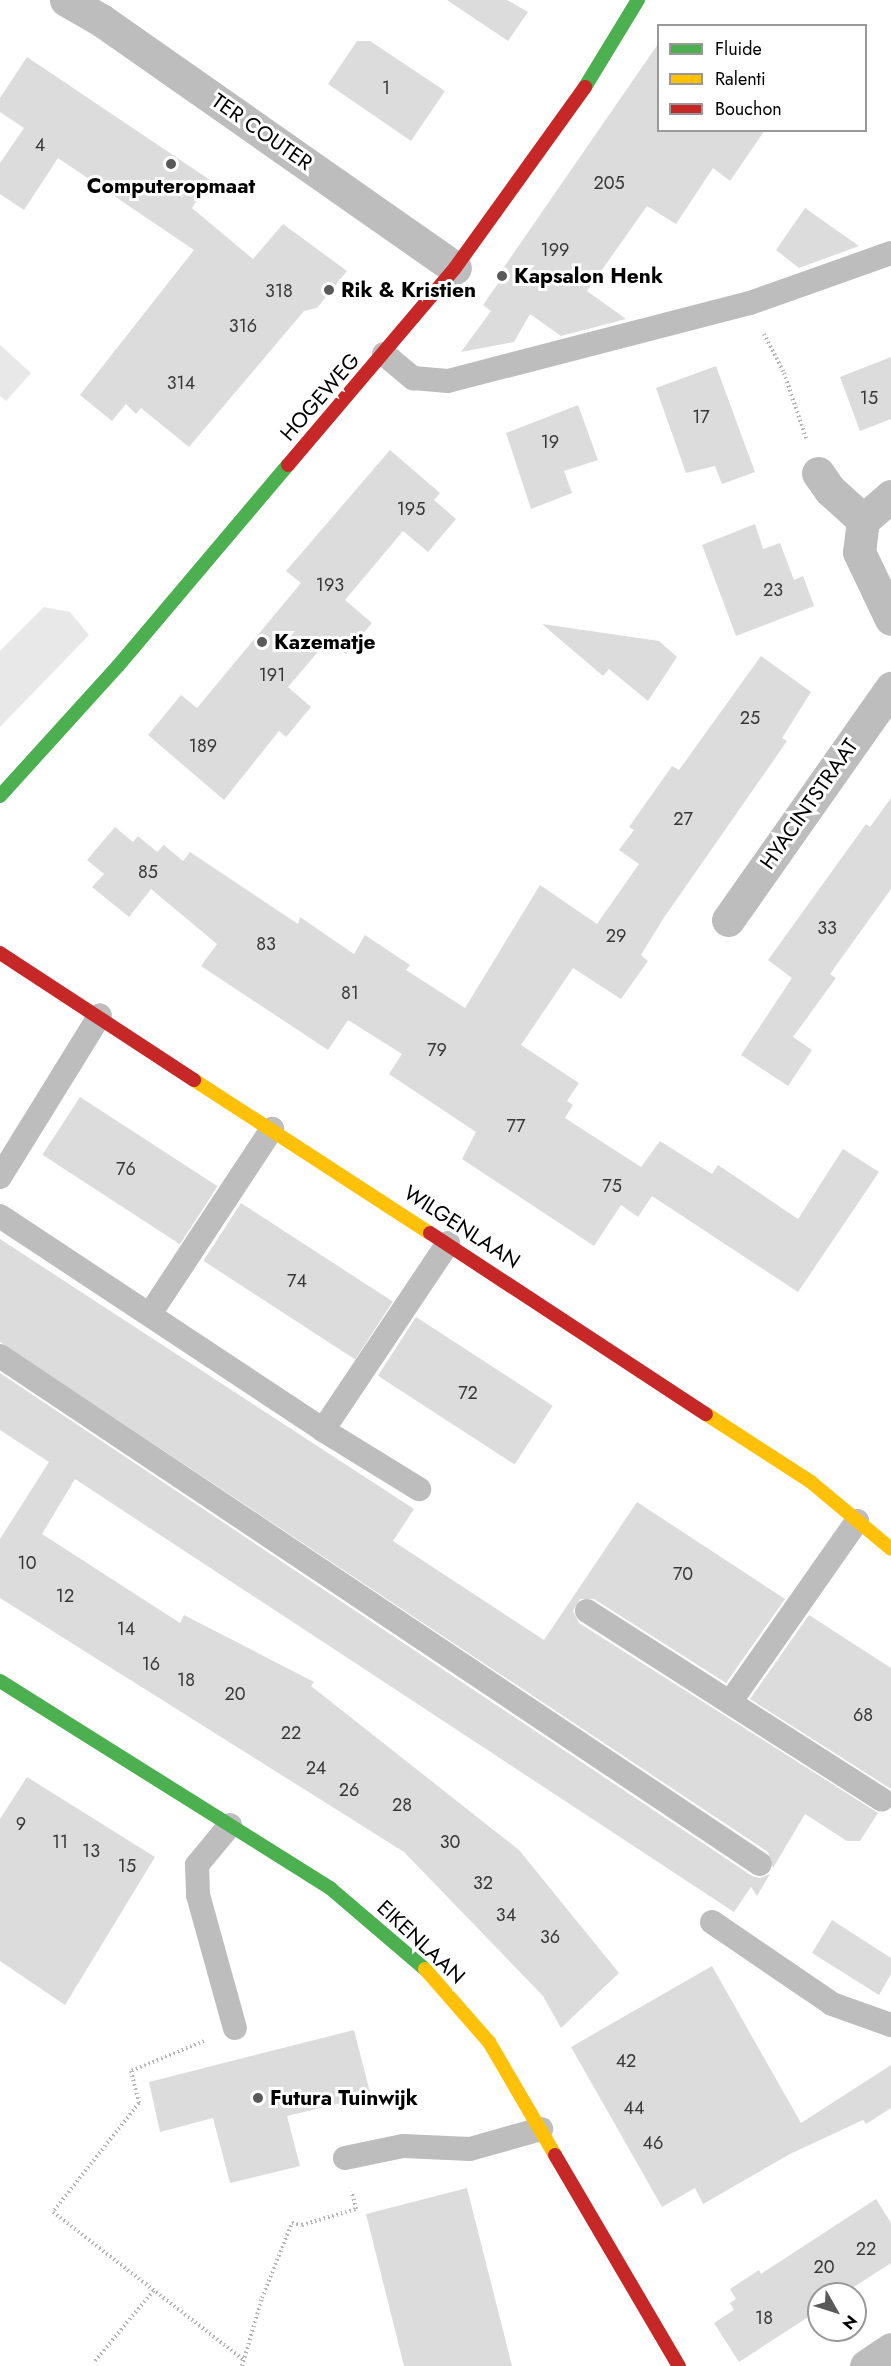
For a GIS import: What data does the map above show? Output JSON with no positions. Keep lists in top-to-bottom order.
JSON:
{
  "streets": {
    "street": [
      "TER COUTER",
      "HOGEWEG",
      "HYACINTSTRAAT",
      "WILGENLAAN",
      "EIKENLAAN"
    ]
  },
  "crossings": [
    ["TER COUTER", "HOGEWEG"]
  ],
  "places": [
    "Computeropmaat",
    "Kapsalon Henk",
    "Rik & Kristien",
    "Kazematje",
    "Futura Tuinwijk"
  ],
  "house_numbers": [
    "1",
    "4",
    "205",
    "199",
    "318",
    "316",
    "314",
    "15",
    "17",
    "19",
    "195",
    "193",
    "23",
    "191",
    "25",
    "189",
    "27",
    "85",
    "33",
    "29",
    "83",
    "81",
    "79",
    "77",
    "76",
    "75",
    "74",
    "72",
    "10",
    "70",
    "12",
    "14",
    "16",
    "18",
    "20",
    "68",
    "22",
    "24",
    "26",
    "28",
    "9",
    "11",
    "30",
    "13",
    "15",
    "32",
    "34",
    "36",
    "42",
    "44",
    "46",
    "22",
    "20",
    "18"
  ],
  "legend": ["Fluide", "Ralenti", "Bouchon"],
  "north": "bottom right"
}
